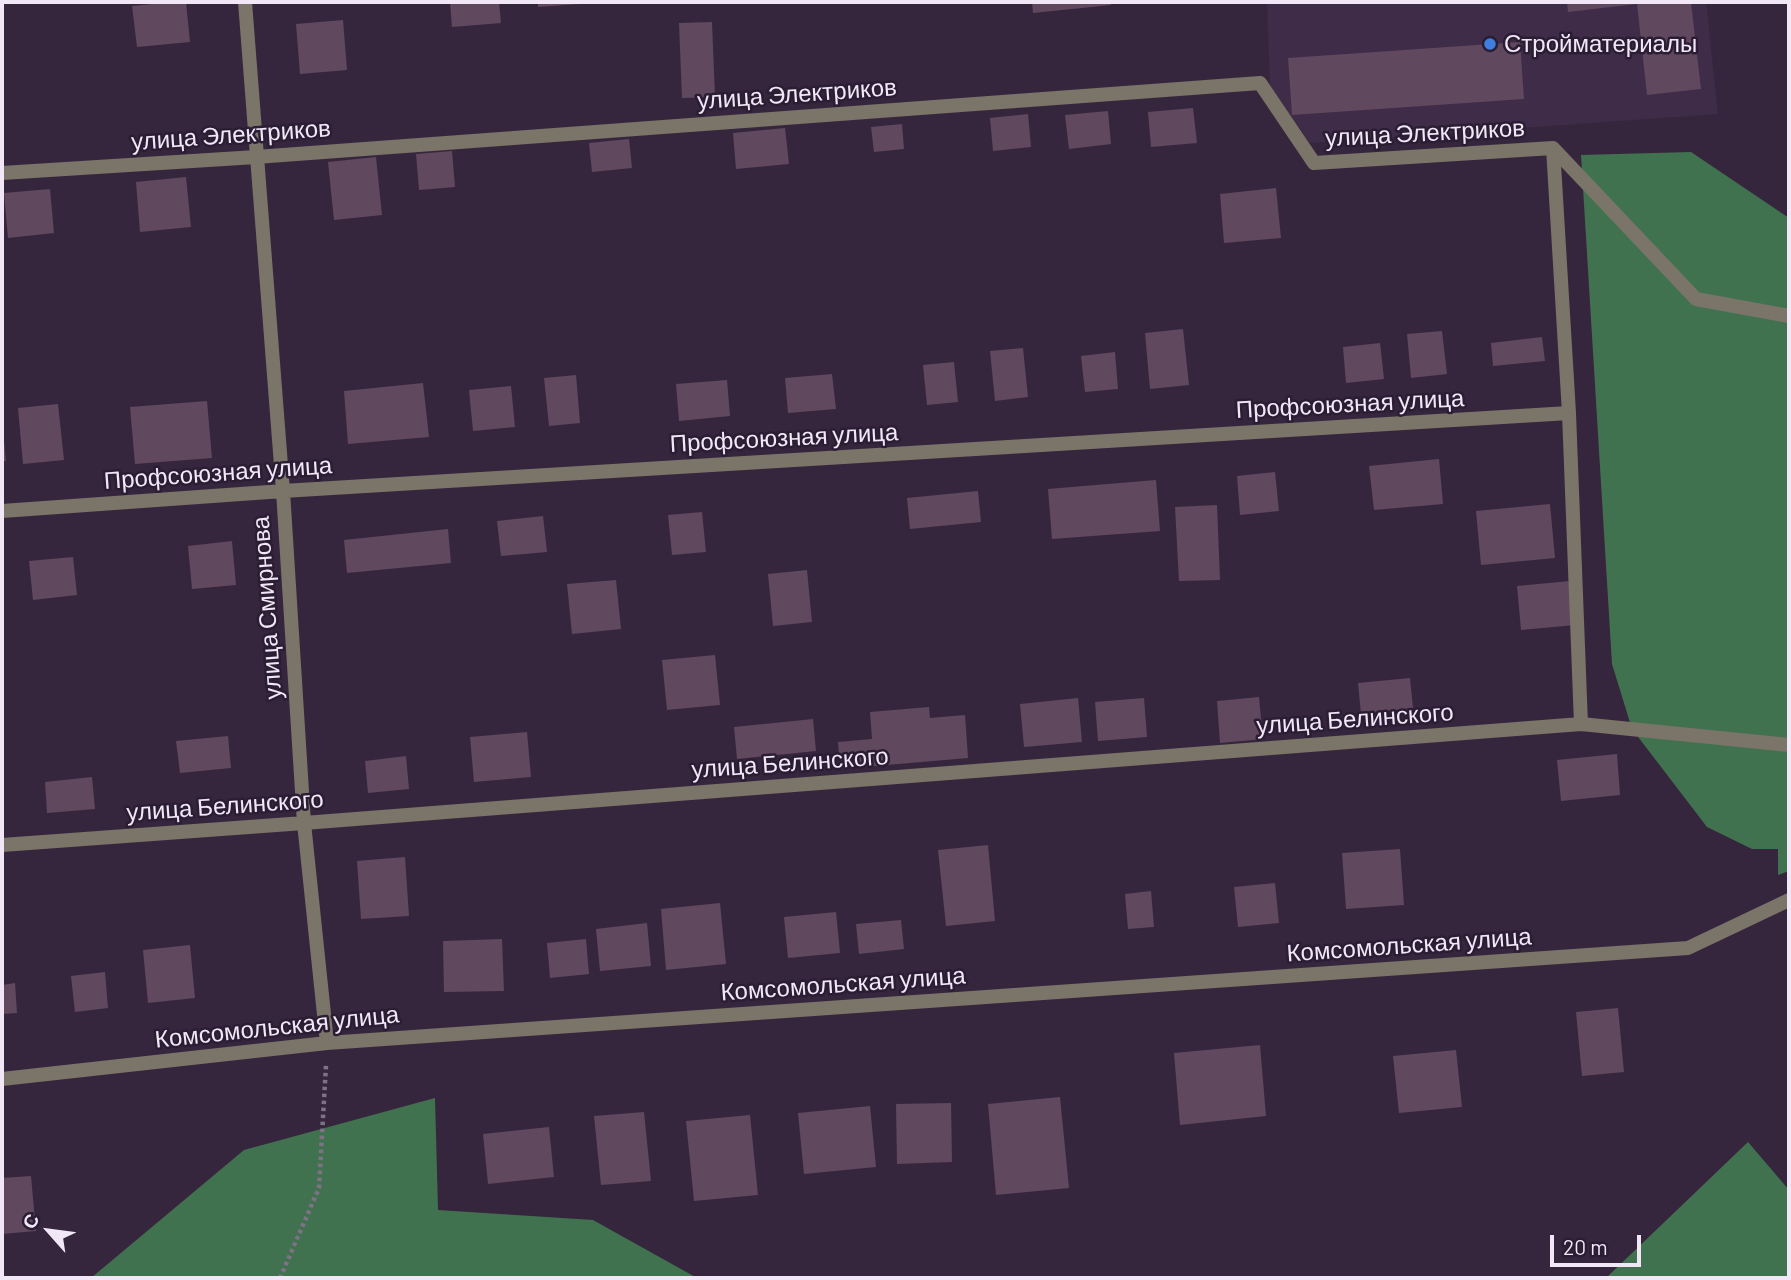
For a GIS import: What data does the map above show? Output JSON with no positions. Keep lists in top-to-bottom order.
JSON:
{
  "streets": {
    "street": [
      "улица Электриков",
      "Профсоюзная улица",
      "улица Смирнова",
      "улица Белинского",
      "Комсомольская улица"
    ]
  },
  "crossings": [
    ["улица Электриков", "улица Смирнова"],
    ["Профсоюзная улица", "улица Смирнова"],
    ["улица Смирнова", "улица Белинского"],
    ["улица Смирнова", "Комсомольская улица"]
  ],
  "places": ["Стройматериалы"],
  "scale_bar": "20 m",
  "north": "top left"
}
